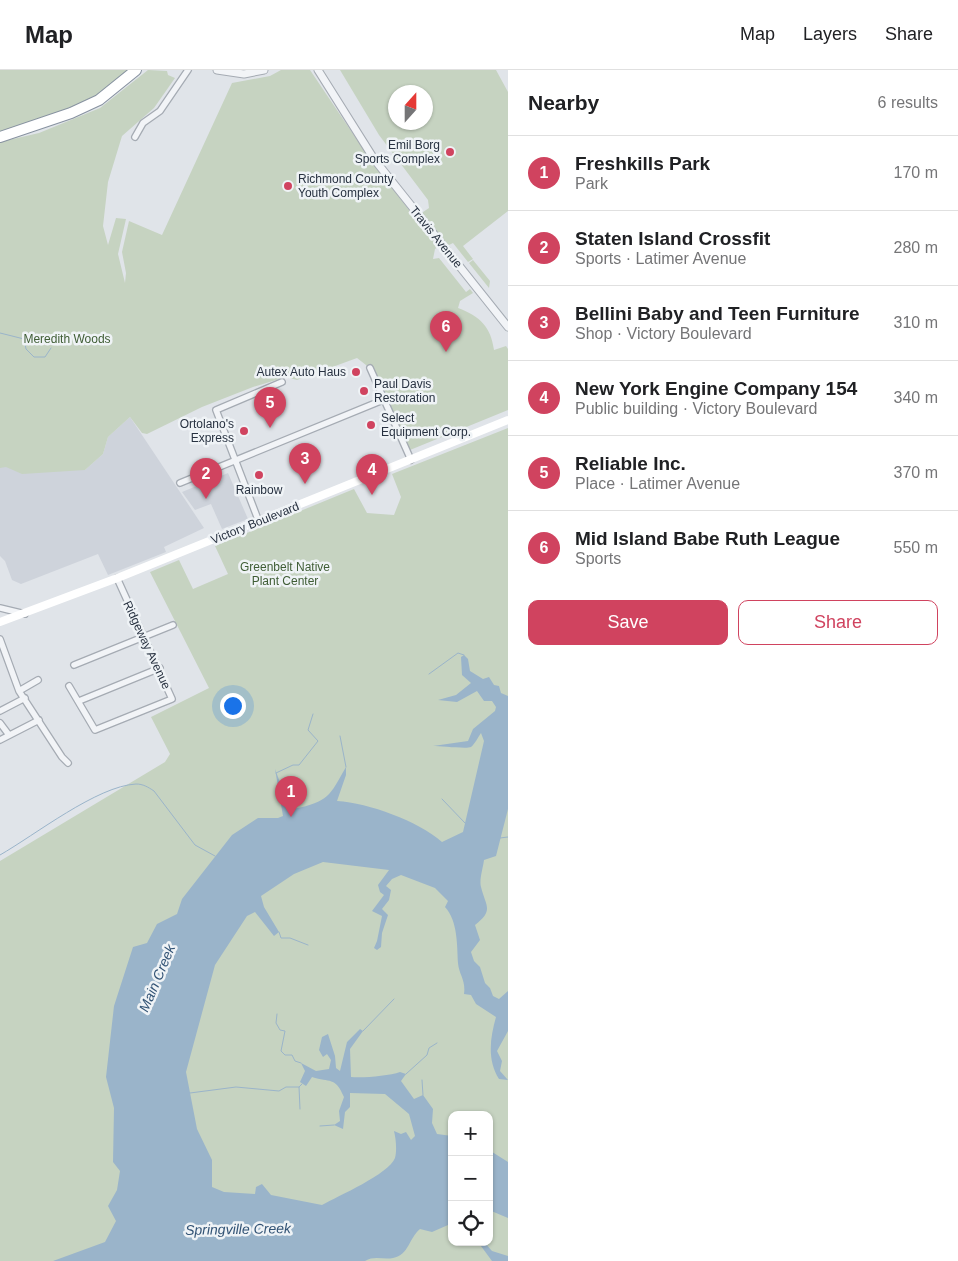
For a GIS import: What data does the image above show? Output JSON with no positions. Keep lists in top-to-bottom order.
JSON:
{
  "streets": {
    "main road": ["Victory Boulevard"],
    "street": ["Travis Avenue", "Ridgeway Avenue"]
  },
  "crossings": [
    ["Victory Boulevard", "Ridgeway Avenue"]
  ],
  "water": ["Main Creek", "Springville Creek"],
  "parks": ["Meredith Woods", "Greenbelt Native Plant Center"],
  "places": [
    "Emil Borg Sports Complex",
    "Richmond County Youth Complex",
    "Autex Auto Haus",
    "Paul Davis Restoration",
    "Select Equipment Corp.",
    "Ortolano's Express",
    "Rainbow"
  ],
  "north": "top",
  "page": {
    "header": "Map",
    "nav": ["Map", "Layers", "Share"],
    "heading": ["Nearby", "6 results"],
    "list": [
      {
        "mark": "1",
        "name": "Freshkills Park",
        "note": "Park",
        "value": "170 m"
      },
      {
        "mark": "2",
        "name": "Staten Island Crossfit",
        "note": "Sports · Latimer Avenue",
        "value": "280 m"
      },
      {
        "mark": "3",
        "name": "Bellini Baby and Teen Furniture",
        "note": "Shop · Victory Boulevard",
        "value": "310 m"
      },
      {
        "mark": "4",
        "name": "New York Engine Company 154",
        "note": "Public building · Victory Boulevard",
        "value": "340 m"
      },
      {
        "mark": "5",
        "name": "Reliable Inc.",
        "note": "Place · Latimer Avenue",
        "value": "370 m"
      },
      {
        "mark": "6",
        "name": "Mid Island Babe Ruth League",
        "note": "Sports",
        "value": "550 m"
      }
    ],
    "pins": [
      "6",
      "5",
      "3",
      "4",
      "2",
      "1"
    ],
    "buttons": ["Save", "Share"],
    "map_buttons": ["+", "−"]
  }
}
